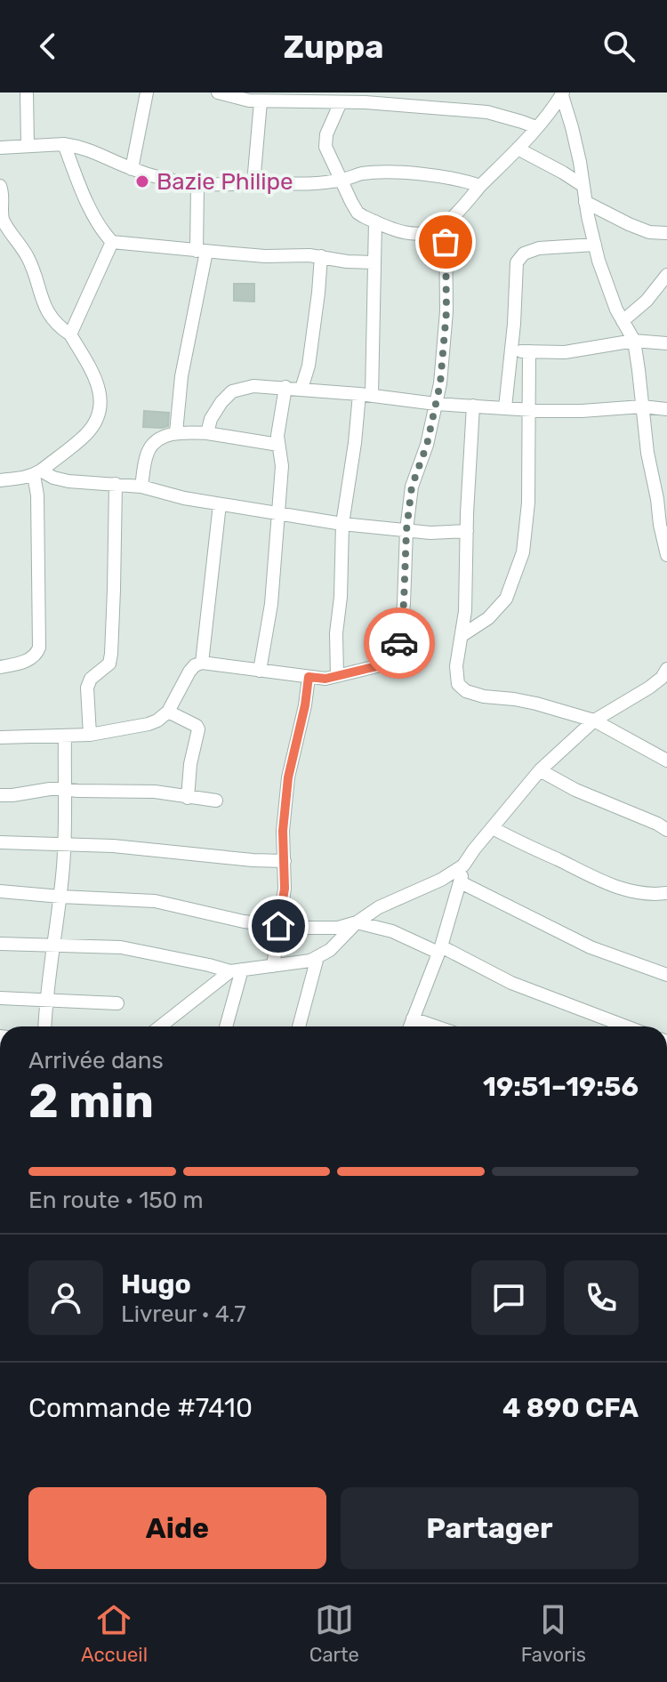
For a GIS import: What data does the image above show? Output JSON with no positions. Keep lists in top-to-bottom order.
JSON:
{
  "places": ["Bazie Philipe"],
  "page": {
    "header": "Zuppa",
    "heading": ["2 min", "Arrivée dans", "19:51–19:56"],
    "panel": [
      "Hugo",
      "Livreur · 4.7",
      "Commande #7410",
      "4 890 CFA"
    ],
    "bar": "En route · 150 m",
    "buttons": ["Aide", "Partager"],
    "tabs": ["Accueil", "Carte", "Favoris"]
  }
}
